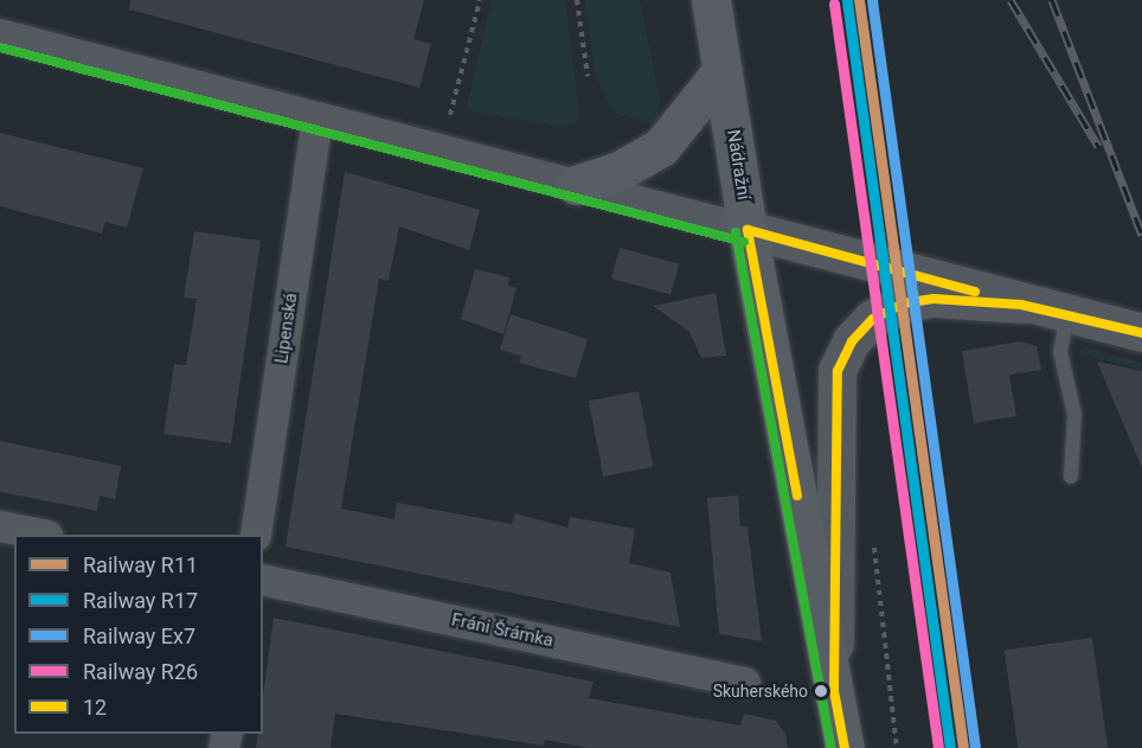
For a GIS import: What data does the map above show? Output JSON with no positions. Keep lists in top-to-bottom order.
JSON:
{
  "streets": {
    "main road": ["Nádražní"],
    "street": ["Lipenská", "Fráni Šrámka"]
  },
  "places": ["Skuherského"],
  "lines": [
    "rail line R11",
    "rail line Ex7",
    "rail line R17",
    "rail line R26",
    "transit line 12"
  ],
  "legend": [
    "Railway R11",
    "Railway R17",
    "Railway Ex7",
    "Railway R26",
    "12"
  ]
}
